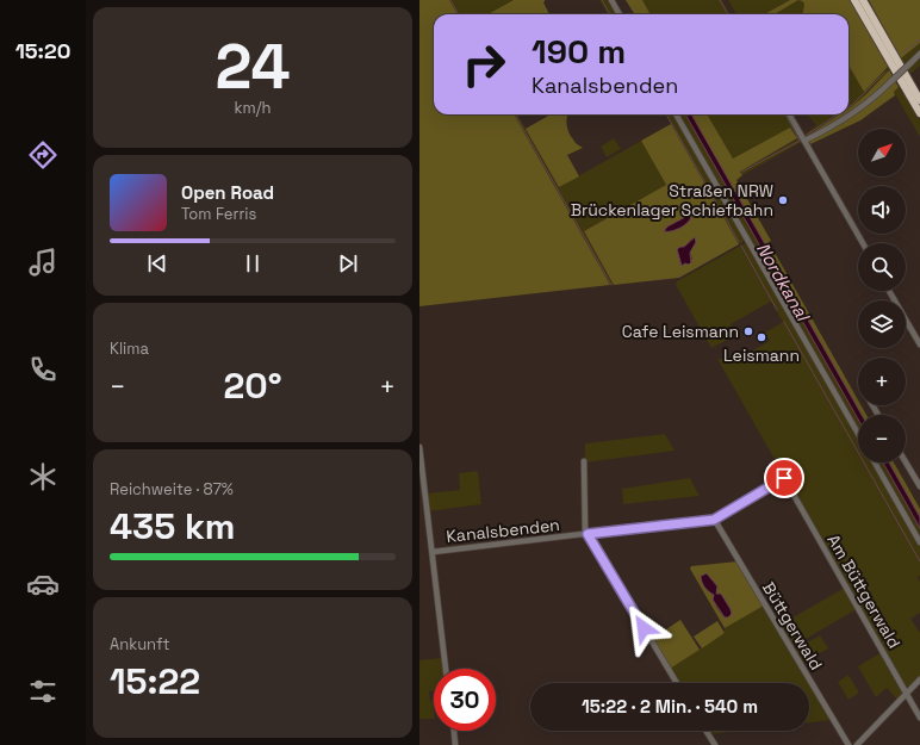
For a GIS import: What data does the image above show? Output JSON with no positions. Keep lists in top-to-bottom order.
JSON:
{
  "streets": {
    "street": ["Kanalsbenden", "Am Büttgerwald", "Büttgerwald"]
  },
  "crossings": [
    ["Kanalsbenden", "Am Büttgerwald"],
    ["Kanalsbenden", "Büttgerwald"]
  ],
  "water": ["Nordkanal"],
  "places": ["Straßen NRW Brückenlager Schiefbahn", "Cafe Leismann", "Leismann"],
  "north": "top right",
  "page": {
    "tabs": "15:20",
    "tile": [
      ["24", "km/h"],
      "Klima",
      ["Reichweite · 87%", "435 km"],
      ["Ankunft", "15:22"]
    ],
    "turn": ["190 m", "Kanalsbenden"],
    "map_buttons": ["+", "−"],
    "song": ["Open Road", "Tom Ferris"],
    "heat": ["−", "20°", "+"],
    "limit": "30",
    "trip": "15:22 · 2 Min. · 540 m"
  }
}
